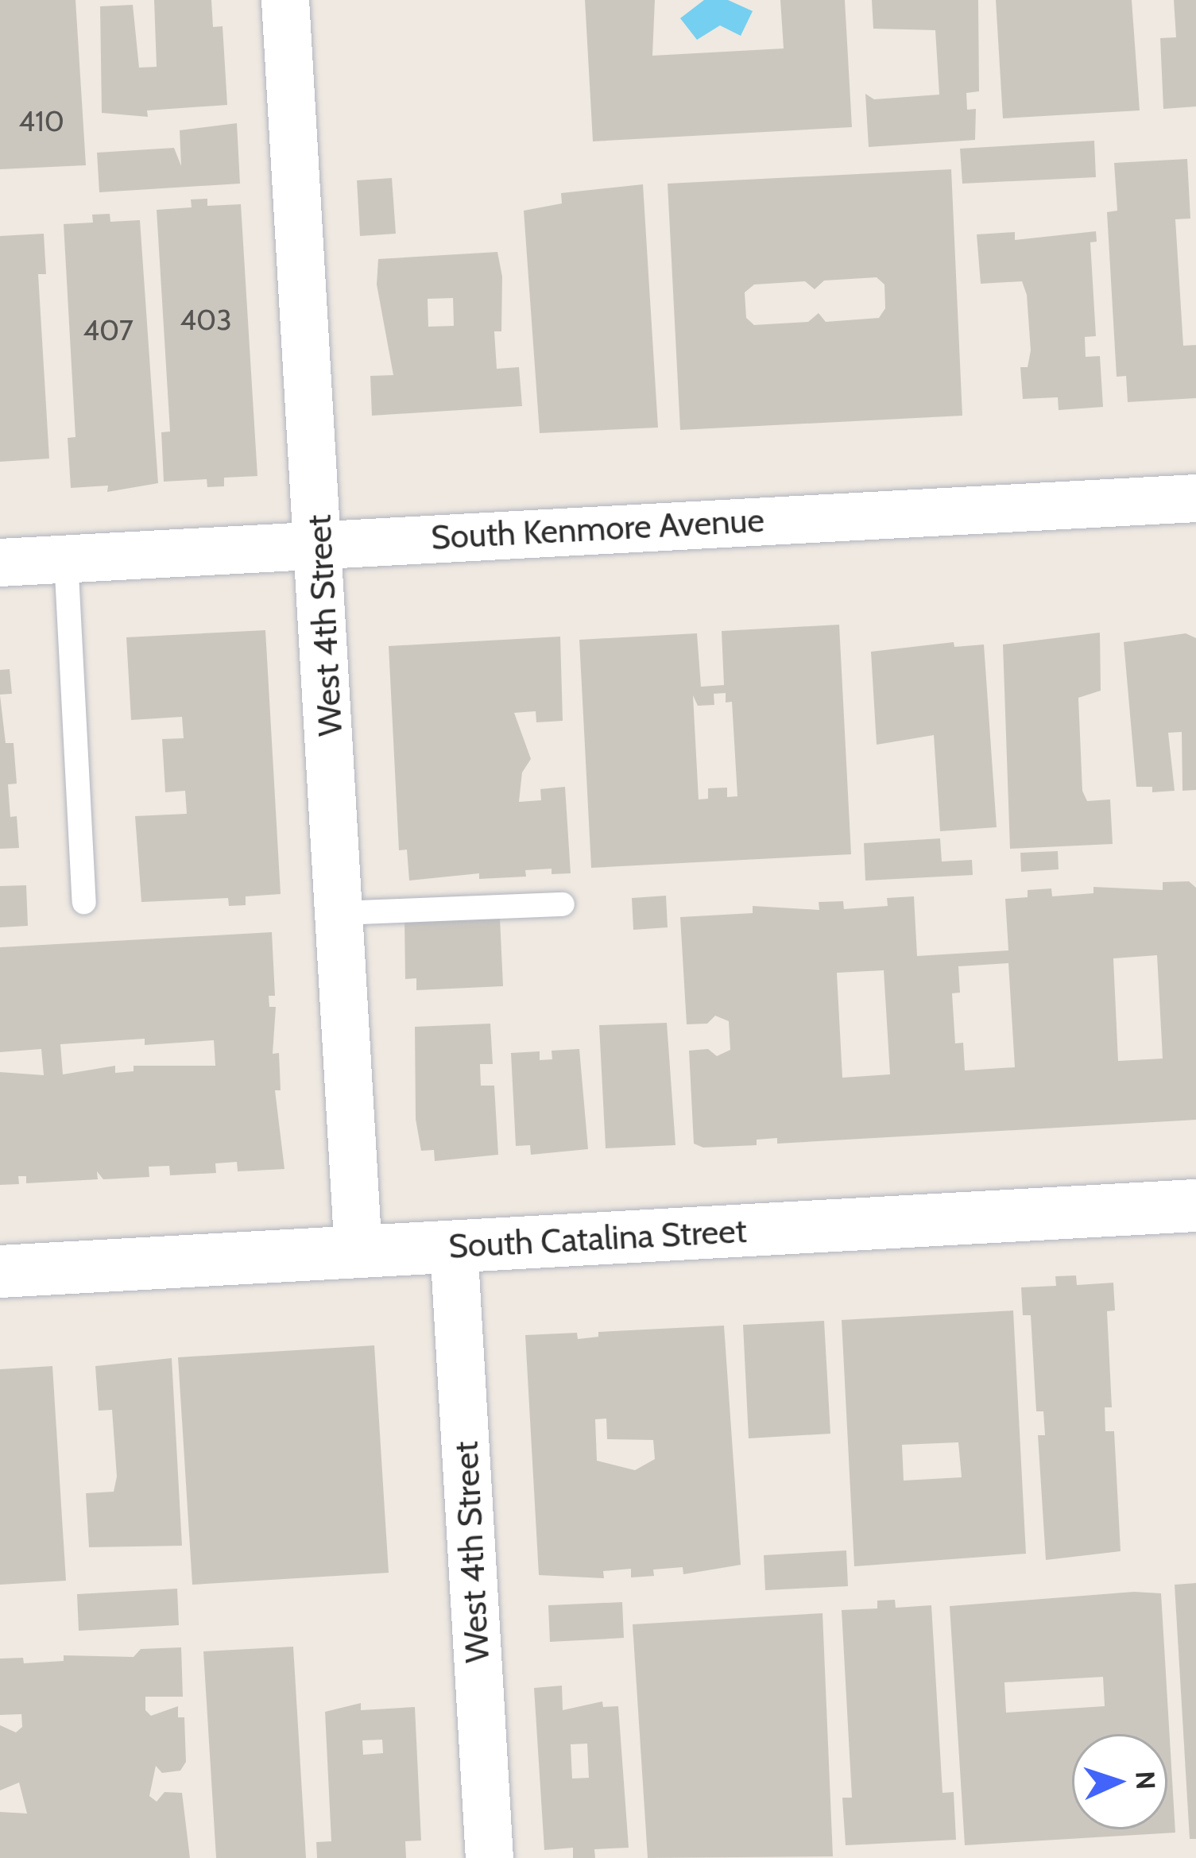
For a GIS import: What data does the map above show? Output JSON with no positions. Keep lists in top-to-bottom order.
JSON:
{
  "streets": {
    "street": ["South Kenmore Avenue", "West 4th Street", "South Catalina Street"]
  },
  "crossings": [
    ["South Kenmore Avenue", "West 4th Street"],
    ["West 4th Street", "South Catalina Street"]
  ],
  "house_numbers": ["410", "403", "407"],
  "north": "right"
}
